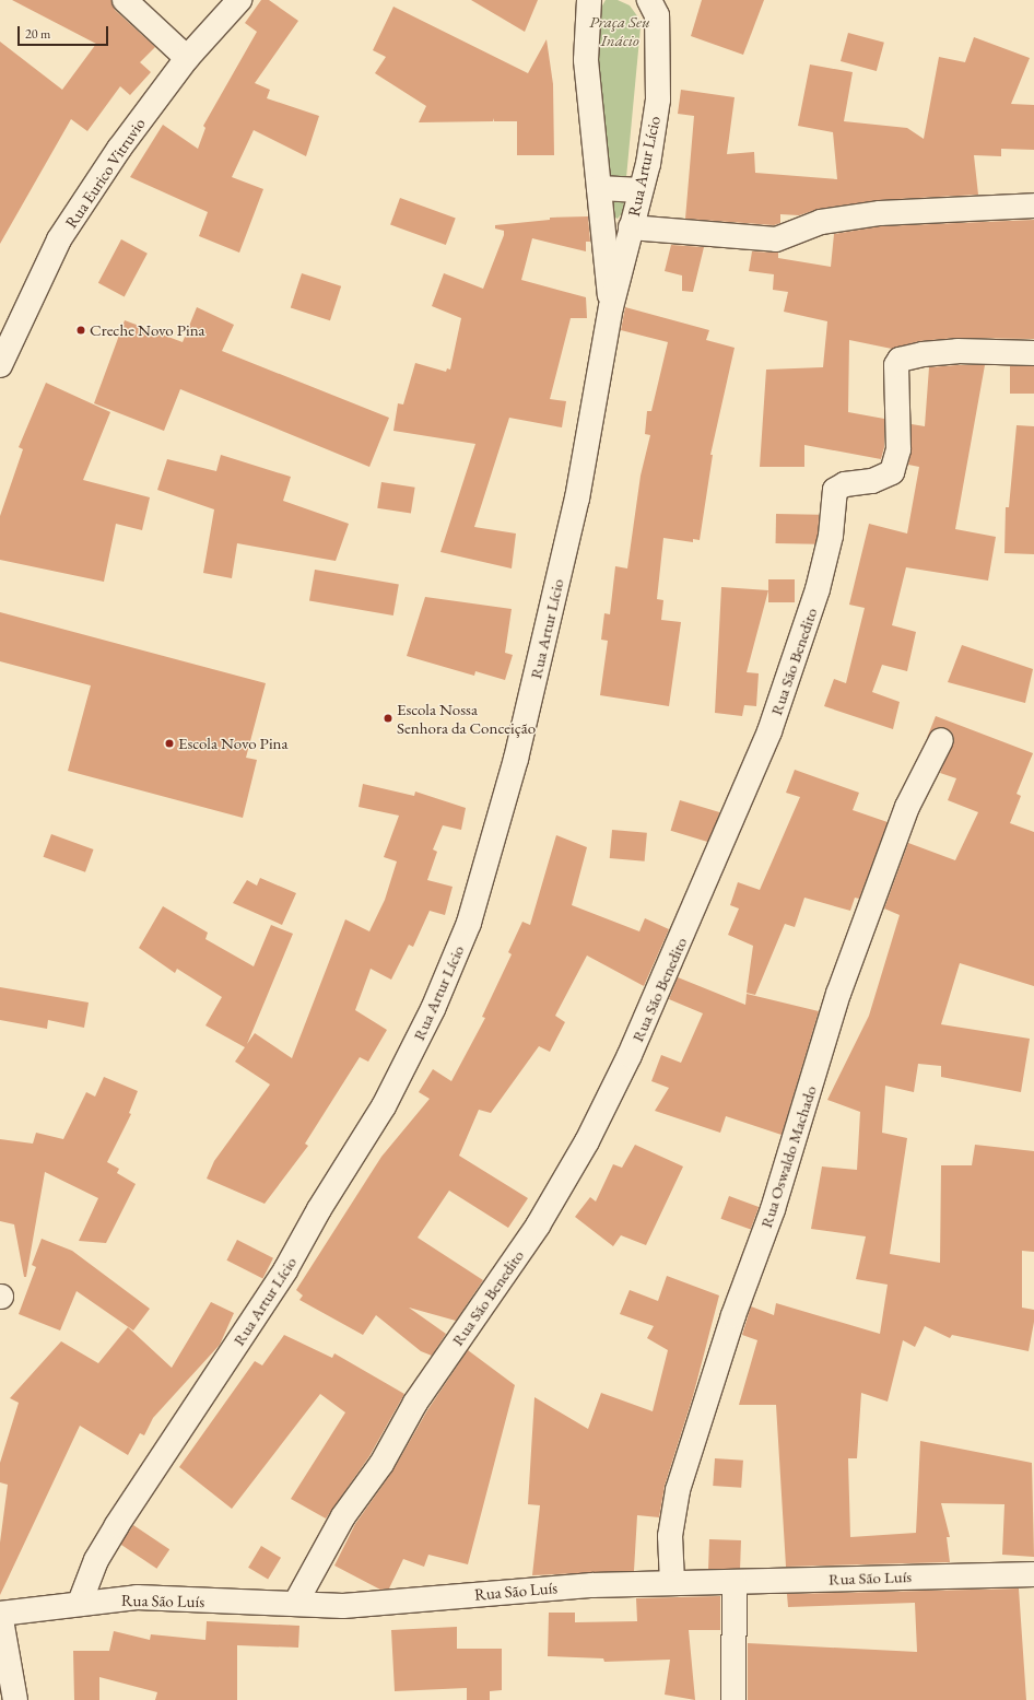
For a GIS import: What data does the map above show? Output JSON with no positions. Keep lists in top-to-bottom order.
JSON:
{
  "streets": {
    "street": [
      "Rua Artur Lício",
      "Rua Eurico Vitruvio",
      "Rua São Benedito",
      "Rua Oswaldo Machado",
      "Rua São Luís"
    ]
  },
  "crossings": [
    ["Rua Artur Lício", "Rua São Luís"],
    ["Rua São Benedito", "Rua São Luís"],
    ["Rua Oswaldo Machado", "Rua São Luís"]
  ],
  "parks": ["Praça Seu Inácio"],
  "places": ["Creche Novo Pina", "Escola Nossa Senhora da Conceição", "Escola Novo Pina"],
  "scale_bar": "20 m"
}
